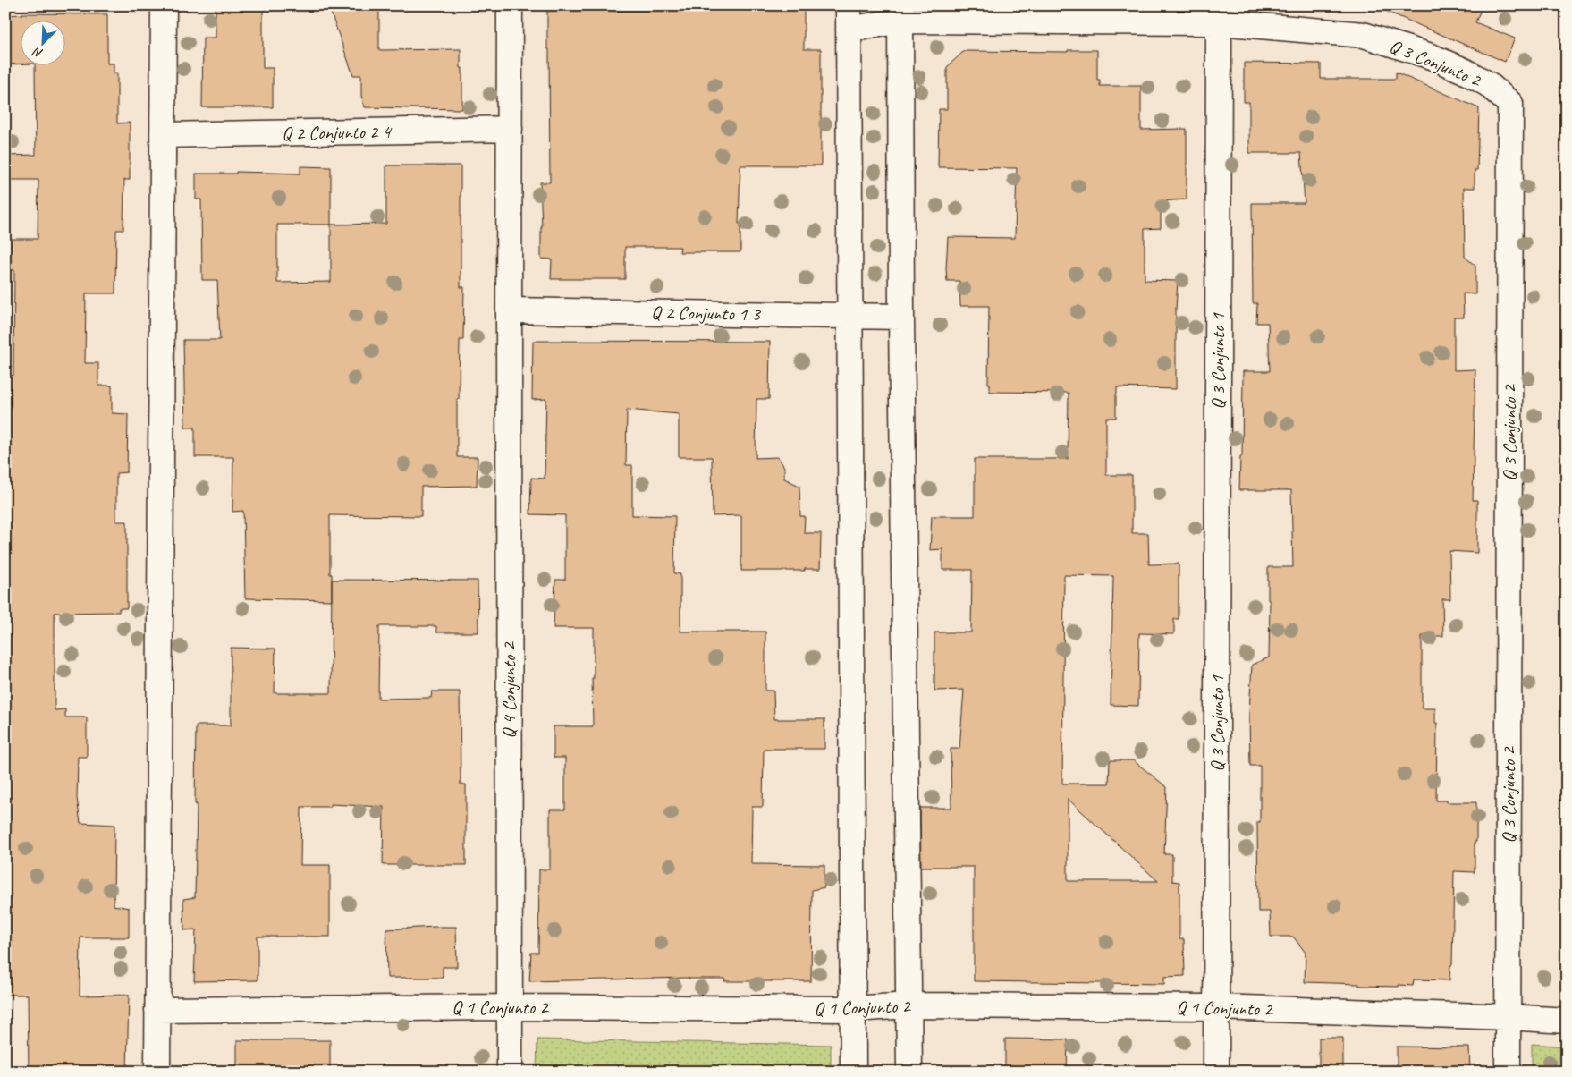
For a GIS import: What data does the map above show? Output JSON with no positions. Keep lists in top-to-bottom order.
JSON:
{
  "streets": {
    "street": [
      "Q 3 Conjunto 2",
      "Q 2 Conjunto 2 4",
      "Q 2 Conjunto 1 3",
      "Q 3 Conjunto 1",
      "Q 4 Conjunto 2",
      "Q 1 Conjunto 2"
    ]
  },
  "crossings": [
    ["Q 3 Conjunto 2", "Q 3 Conjunto 1"],
    ["Q 3 Conjunto 2", "Q 1 Conjunto 2"],
    ["Q 2 Conjunto 2 4", "Q 4 Conjunto 2"],
    ["Q 2 Conjunto 1 3", "Q 4 Conjunto 2"],
    ["Q 3 Conjunto 1", "Q 1 Conjunto 2"],
    ["Q 4 Conjunto 2", "Q 1 Conjunto 2"]
  ],
  "north": "bottom left"
}
